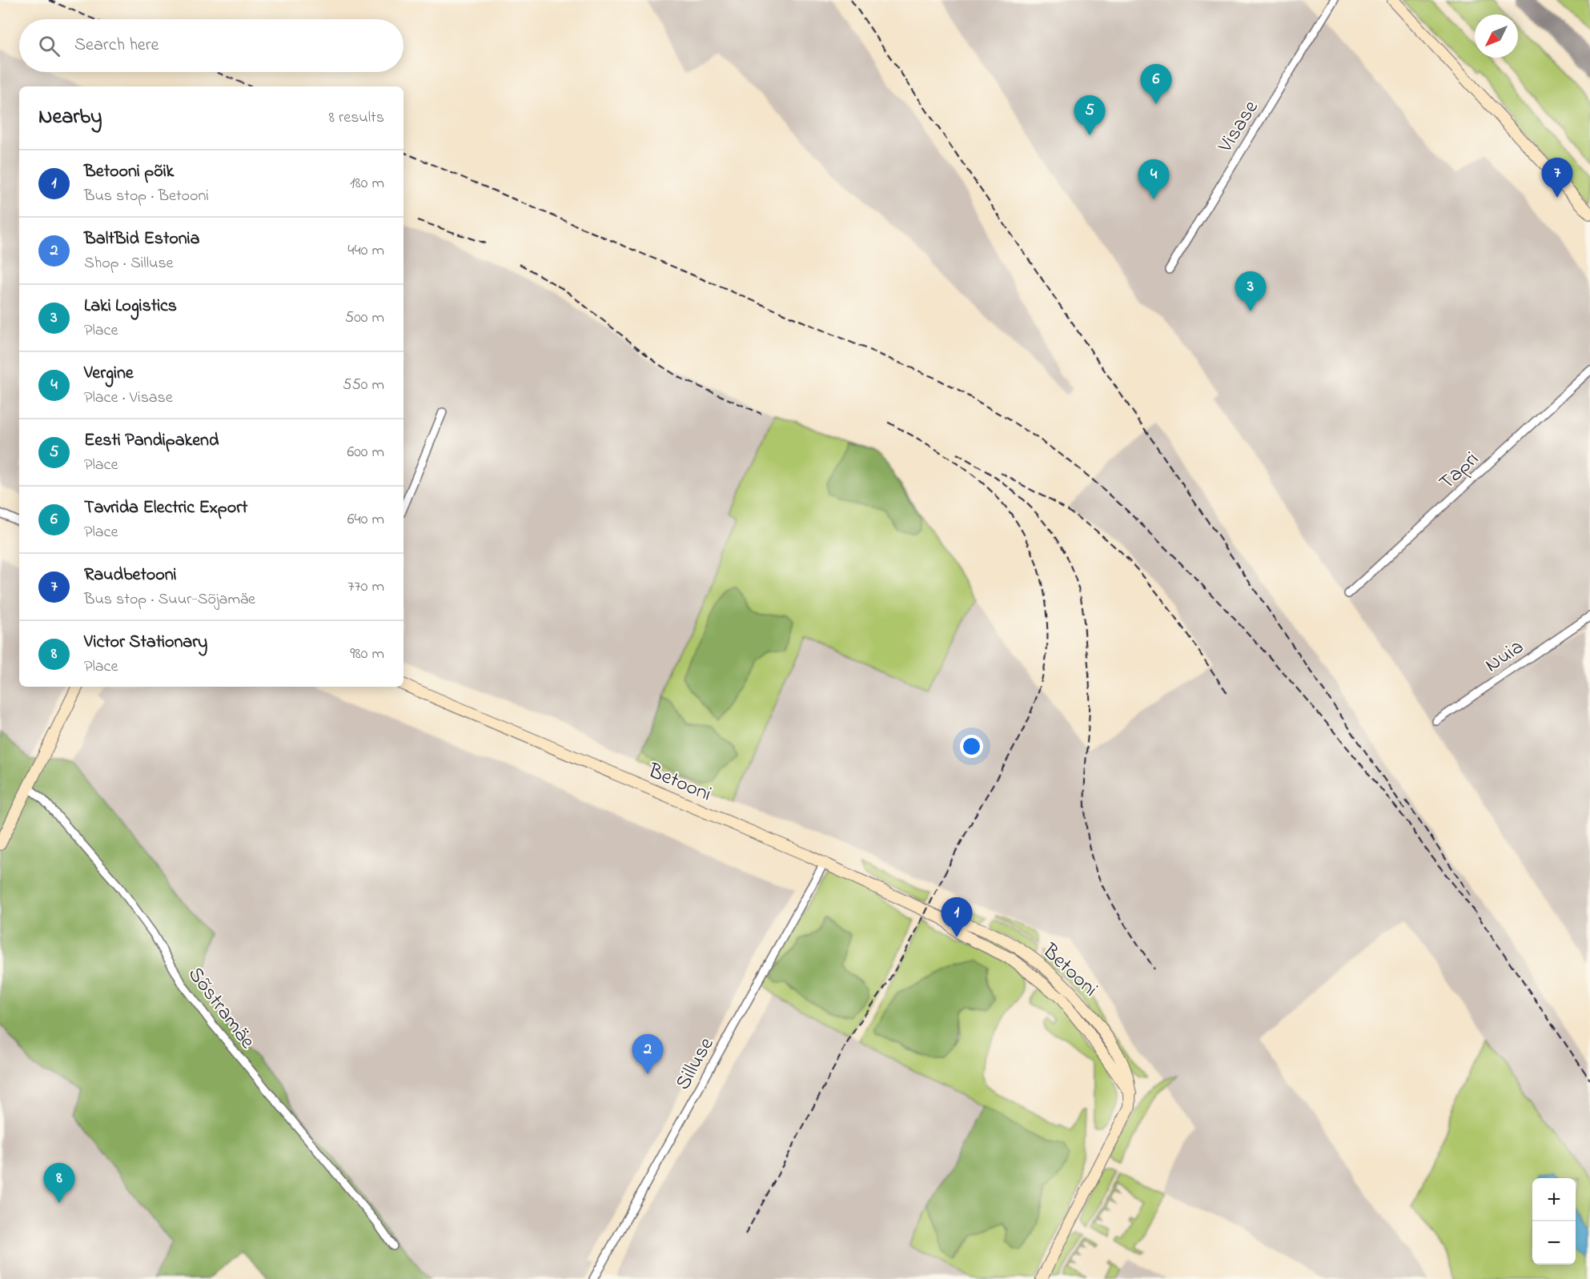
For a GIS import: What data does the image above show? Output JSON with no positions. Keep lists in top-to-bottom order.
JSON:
{
  "streets": {
    "street": [
      "Visase",
      "Tapri",
      "Nuia",
      "Betooni",
      "Sõstramäe",
      "Silluse"
    ]
  },
  "crossings": [
    ["Betooni", "Silluse"]
  ],
  "north": "bottom left",
  "page": {
    "search": "Search here",
    "pins": [
      "6",
      "5",
      "7",
      "4",
      "3",
      "1",
      "2",
      "8"
    ],
    "heading": ["Nearby", "8 results"],
    "list": [
      {
        "mark": "1",
        "name": "Betooni põik",
        "note": "Bus stop · Betooni",
        "value": "180 m"
      },
      {
        "mark": "2",
        "name": "BaltBid Estonia",
        "note": "Shop · Silluse",
        "value": "440 m"
      },
      {
        "mark": "3",
        "name": "Laki Logistics",
        "note": "Place",
        "value": "500 m"
      },
      {
        "mark": "4",
        "name": "Vergine",
        "note": "Place · Visase",
        "value": "550 m"
      },
      {
        "mark": "5",
        "name": "Eesti Pandipakend",
        "note": "Place",
        "value": "600 m"
      },
      {
        "mark": "6",
        "name": "Tavrida Electric Export",
        "note": "Place",
        "value": "640 m"
      },
      {
        "mark": "7",
        "name": "Raudbetooni",
        "note": "Bus stop · Suur-Sõjamäe",
        "value": "770 m"
      },
      {
        "mark": "8",
        "name": "Victor Stationary",
        "note": "Place",
        "value": "980 m"
      }
    ],
    "map_buttons": ["+", "−"]
  }
}
